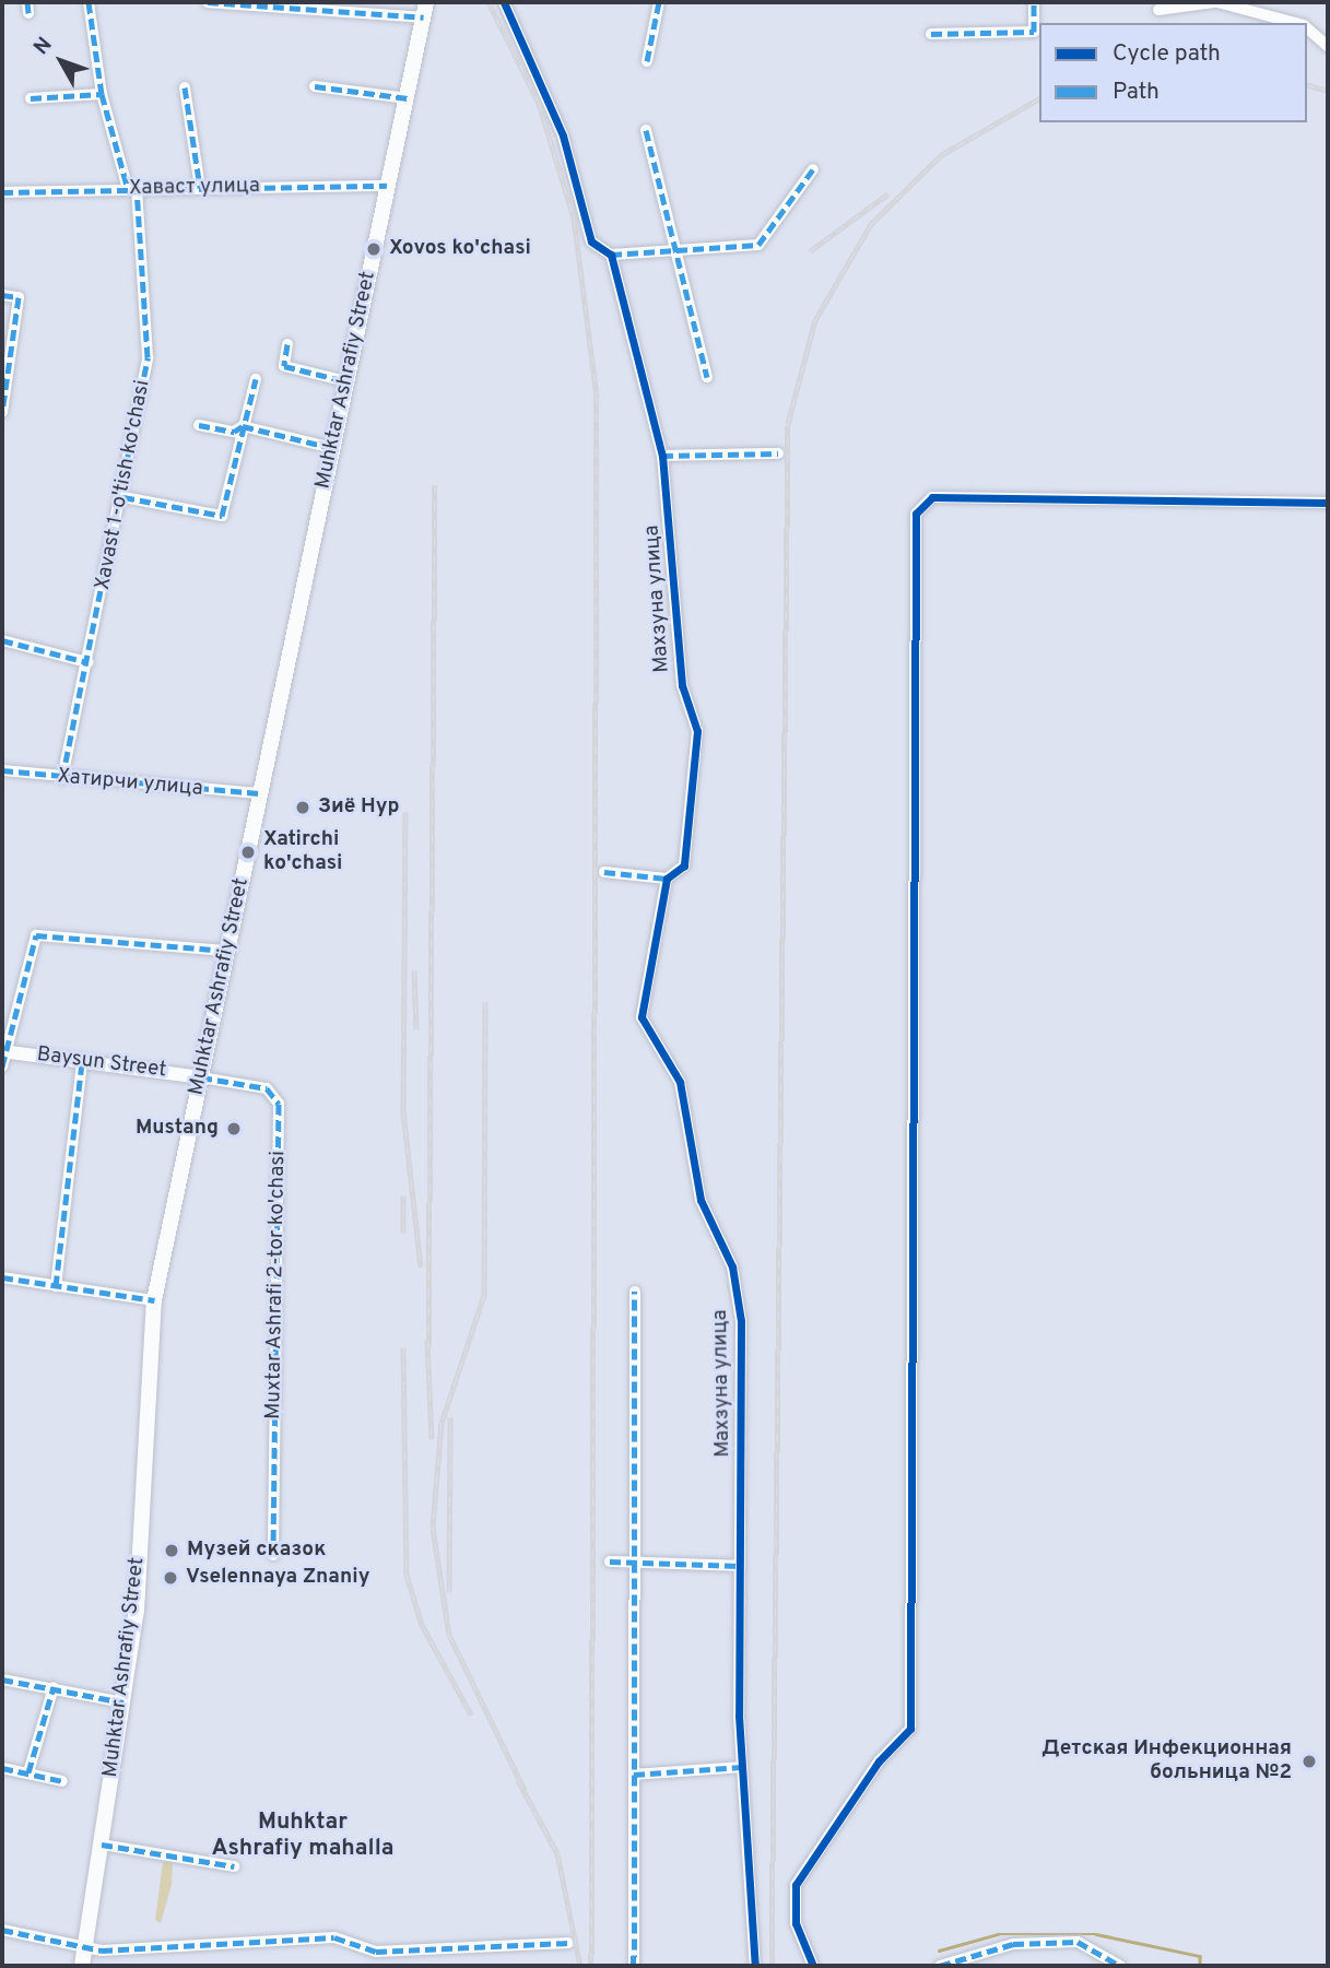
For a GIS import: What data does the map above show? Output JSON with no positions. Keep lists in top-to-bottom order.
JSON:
{
  "streets": {
    "main road": ["Muhktar Ashrafiy Street"],
    "street": [
      "Хаваст улица",
      "Xavast 1-o'tish ko'chasi",
      "Махзуна улица",
      "Хатирчи улица",
      "Bаysun Street",
      "Muxtar Ashrafi 2-tor ko'chasi"
    ]
  },
  "crossings": [
    ["Хаваст улица", "Muhktar Ashrafiy Street"],
    ["Хаваст улица", "Xavast 1-o'tish ko'chasi"],
    ["Muhktar Ashrafiy Street", "Хатирчи улица"],
    ["Muhktar Ashrafiy Street", "Bаysun Street"],
    ["Muhktar Ashrafiy Street", "Muxtar Ashrafi 2-tor ko'chasi"],
    ["Xavast 1-o'tish ko'chasi", "Хатирчи улица"],
    ["Bаysun Street", "Muxtar Ashrafi 2-tor ko'chasi"]
  ],
  "districts": ["Muhktar Ashrafiy mahalla"],
  "places": [
    "Xovos ko'chasi",
    "Зиё Нур",
    "Xatirchi ko'chasi",
    "Mustang",
    "Музей сказок",
    "Vselennaya Znaniy",
    "Детская Инфекционная больница №2"
  ],
  "legend": ["Cycle path", "Path"],
  "north": "top left"
}
